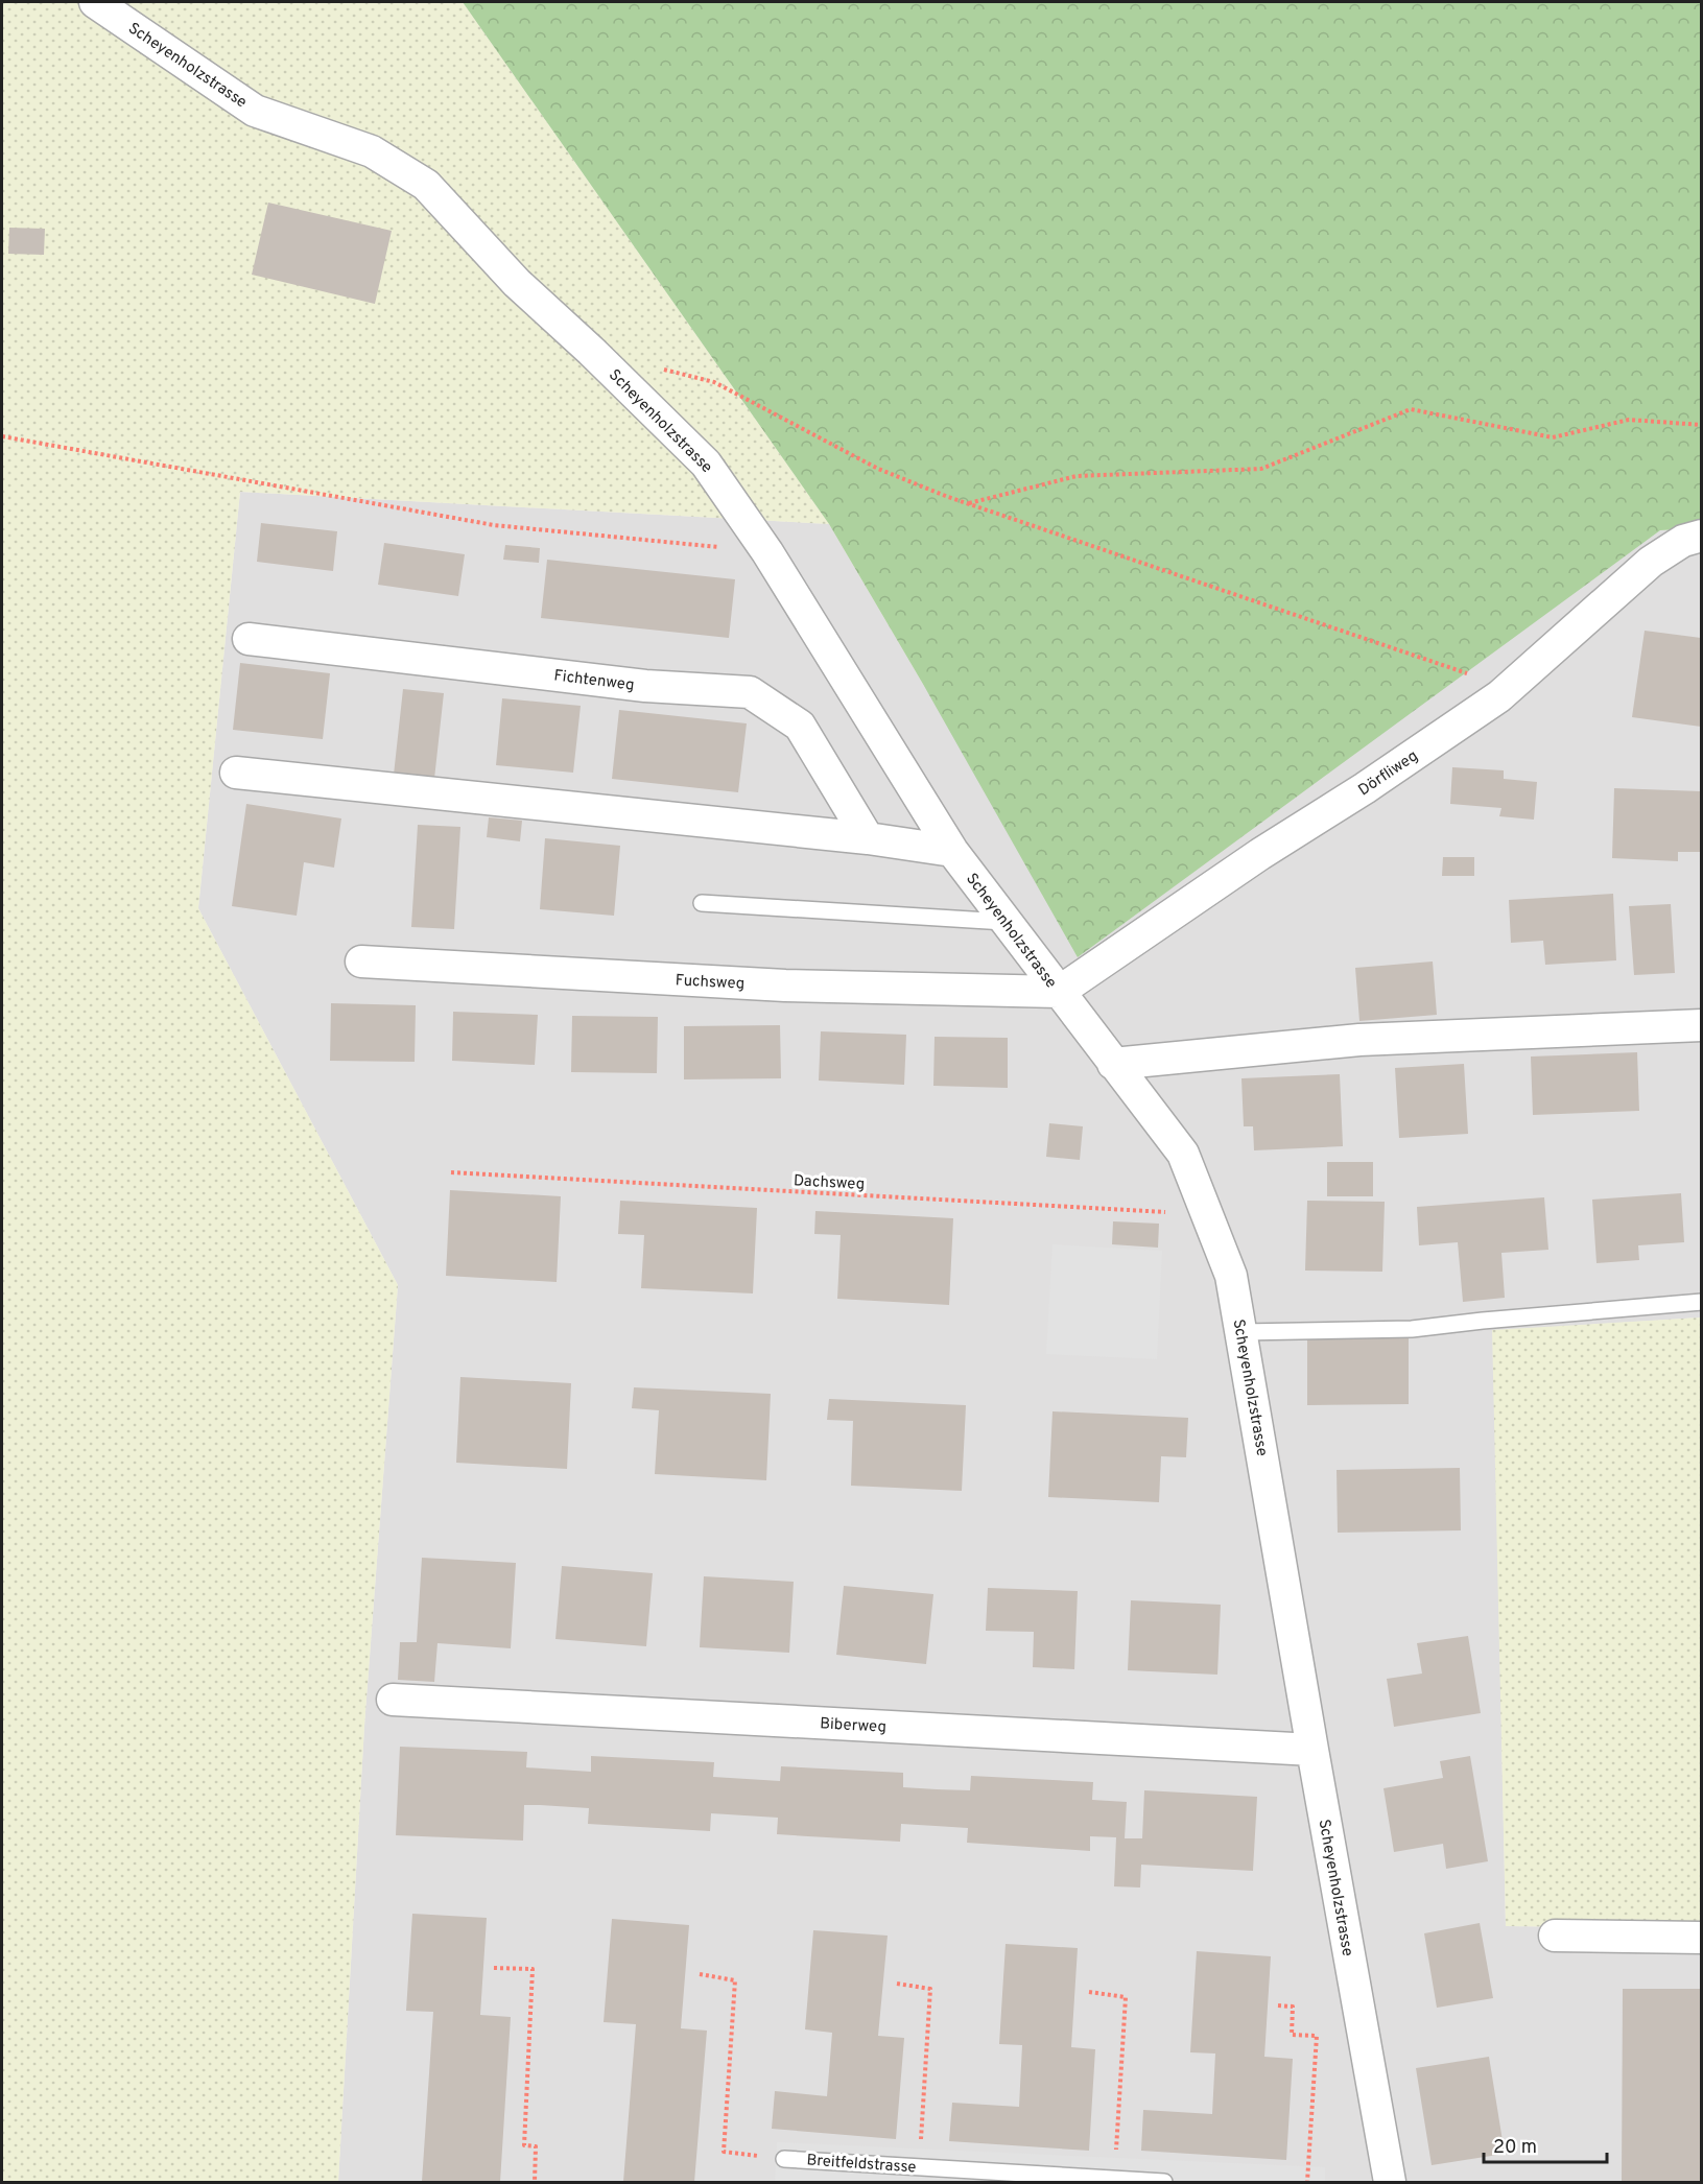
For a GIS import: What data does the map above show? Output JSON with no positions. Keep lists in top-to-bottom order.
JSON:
{
  "streets": {
    "street": [
      "Scheyenholzstrasse",
      "Fichtenweg",
      "Dörfliweg",
      "Fuchsweg",
      "Biberweg"
    ],
    "lane": ["Breitfeldstrasse"],
    "path": ["Dachsweg"]
  },
  "crossings": [
    ["Scheyenholzstrasse", "Dörfliweg"],
    ["Scheyenholzstrasse", "Fuchsweg"],
    ["Scheyenholzstrasse", "Dachsweg"],
    ["Scheyenholzstrasse", "Biberweg"],
    ["Dörfliweg", "Fuchsweg"]
  ],
  "scale_bar": "20 m"
}
